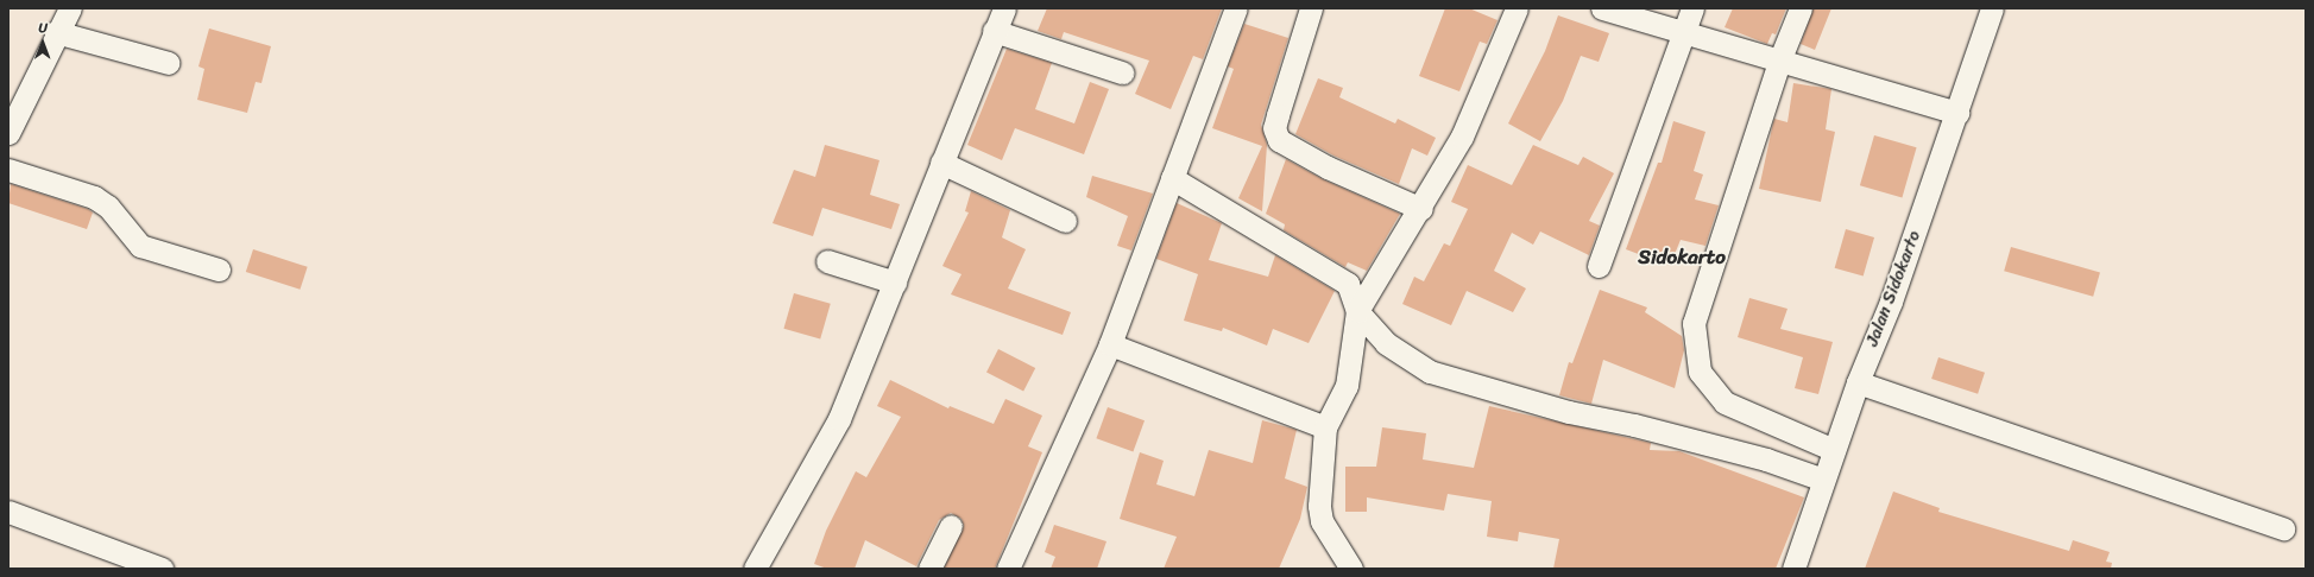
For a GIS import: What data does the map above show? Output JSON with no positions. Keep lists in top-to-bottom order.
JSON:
{
  "streets": {
    "street": ["Jalan Sidokarto"]
  },
  "districts": ["Sidokarto"],
  "north": "top"
}
